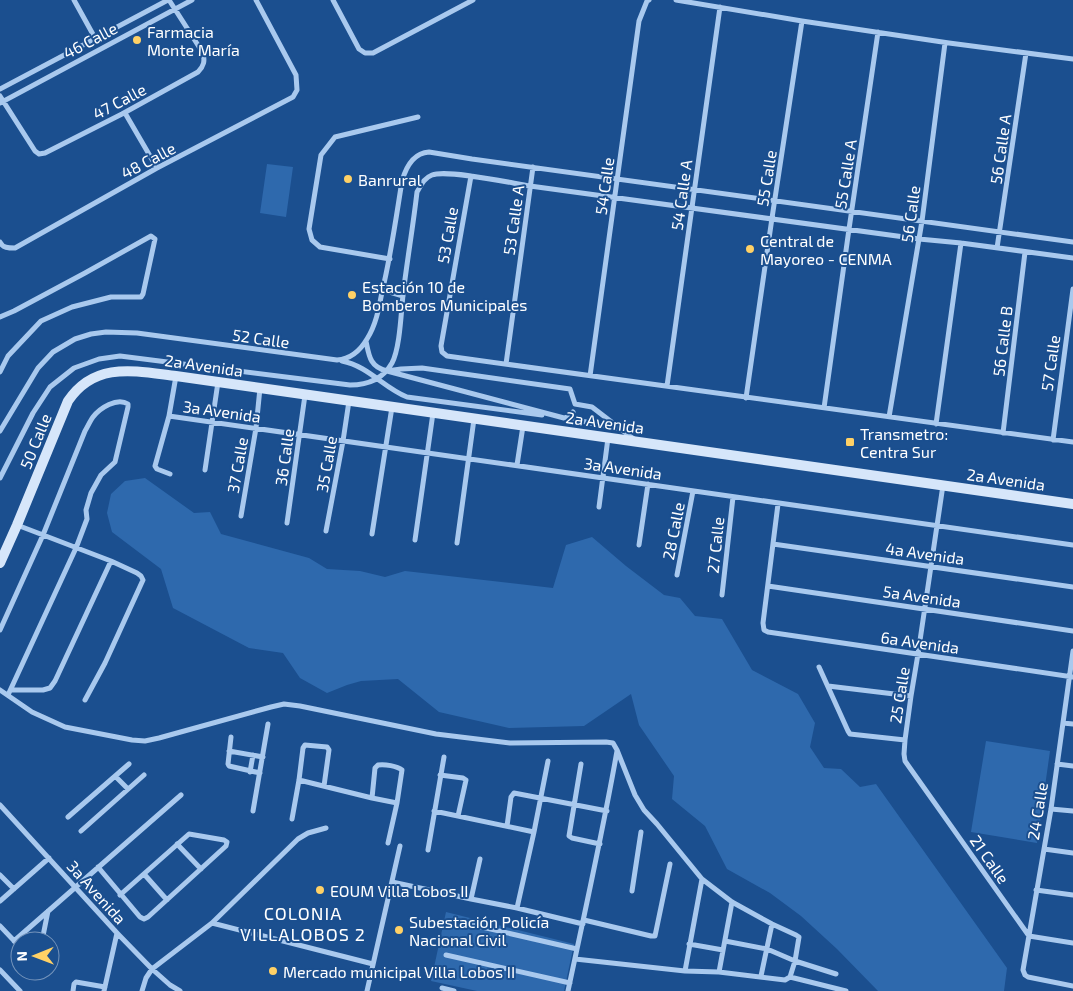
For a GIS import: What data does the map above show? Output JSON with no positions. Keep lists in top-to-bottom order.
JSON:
{
  "streets": {
    "main road": ["2a Avenida", "50 Calle"],
    "street": [
      "46 Calle",
      "47 Calle",
      "56 Calle A",
      "48 Calle",
      "55 Calle A",
      "55 Calle",
      "54 Calle",
      "54 Calle A",
      "56 Calle",
      "53 Calle A",
      "53 Calle",
      "52 Calle",
      "56 Calle B",
      "57 Calle",
      "3a Avenida",
      "36 Calle",
      "35 Calle",
      "37 Calle",
      "28 Calle",
      "27 Calle",
      "4a Avenida",
      "5a Avenida",
      "6a Avenida",
      "25 Calle",
      "24 Calle",
      "21 Calle"
    ]
  },
  "crossings": [
    ["46 Calle", "47 Calle"],
    ["53 Calle A", "53 Calle"],
    ["2a Avenida", "50 Calle"],
    ["2a Avenida", "36 Calle"],
    ["2a Avenida", "35 Calle"],
    ["2a Avenida", "37 Calle"],
    ["2a Avenida", "25 Calle"],
    ["3a Avenida", "36 Calle"],
    ["3a Avenida", "35 Calle"],
    ["3a Avenida", "37 Calle"],
    ["3a Avenida", "28 Calle"],
    ["3a Avenida", "27 Calle"],
    ["3a Avenida", "25 Calle"],
    ["4a Avenida", "25 Calle"],
    ["5a Avenida", "6a Avenida"],
    ["5a Avenida", "25 Calle"],
    ["6a Avenida", "25 Calle"],
    ["6a Avenida", "24 Calle"],
    ["25 Calle", "21 Calle"],
    ["24 Calle", "21 Calle"]
  ],
  "districts": ["COLONIA VILLALOBOS 2"],
  "places": {
    "other": [
      "Farmacia Monte María",
      "Banrural",
      "Central de Mayoreo - CENMA",
      "Estación 10 de Bomberos Municipales",
      "EOUM Villa Lobos II",
      "Subestación Policía Nacional Civil",
      "Mercado municipal Villa Lobos II"
    ],
    "transit": ["Transmetro: Centra Sur"]
  },
  "north": "left"
}
